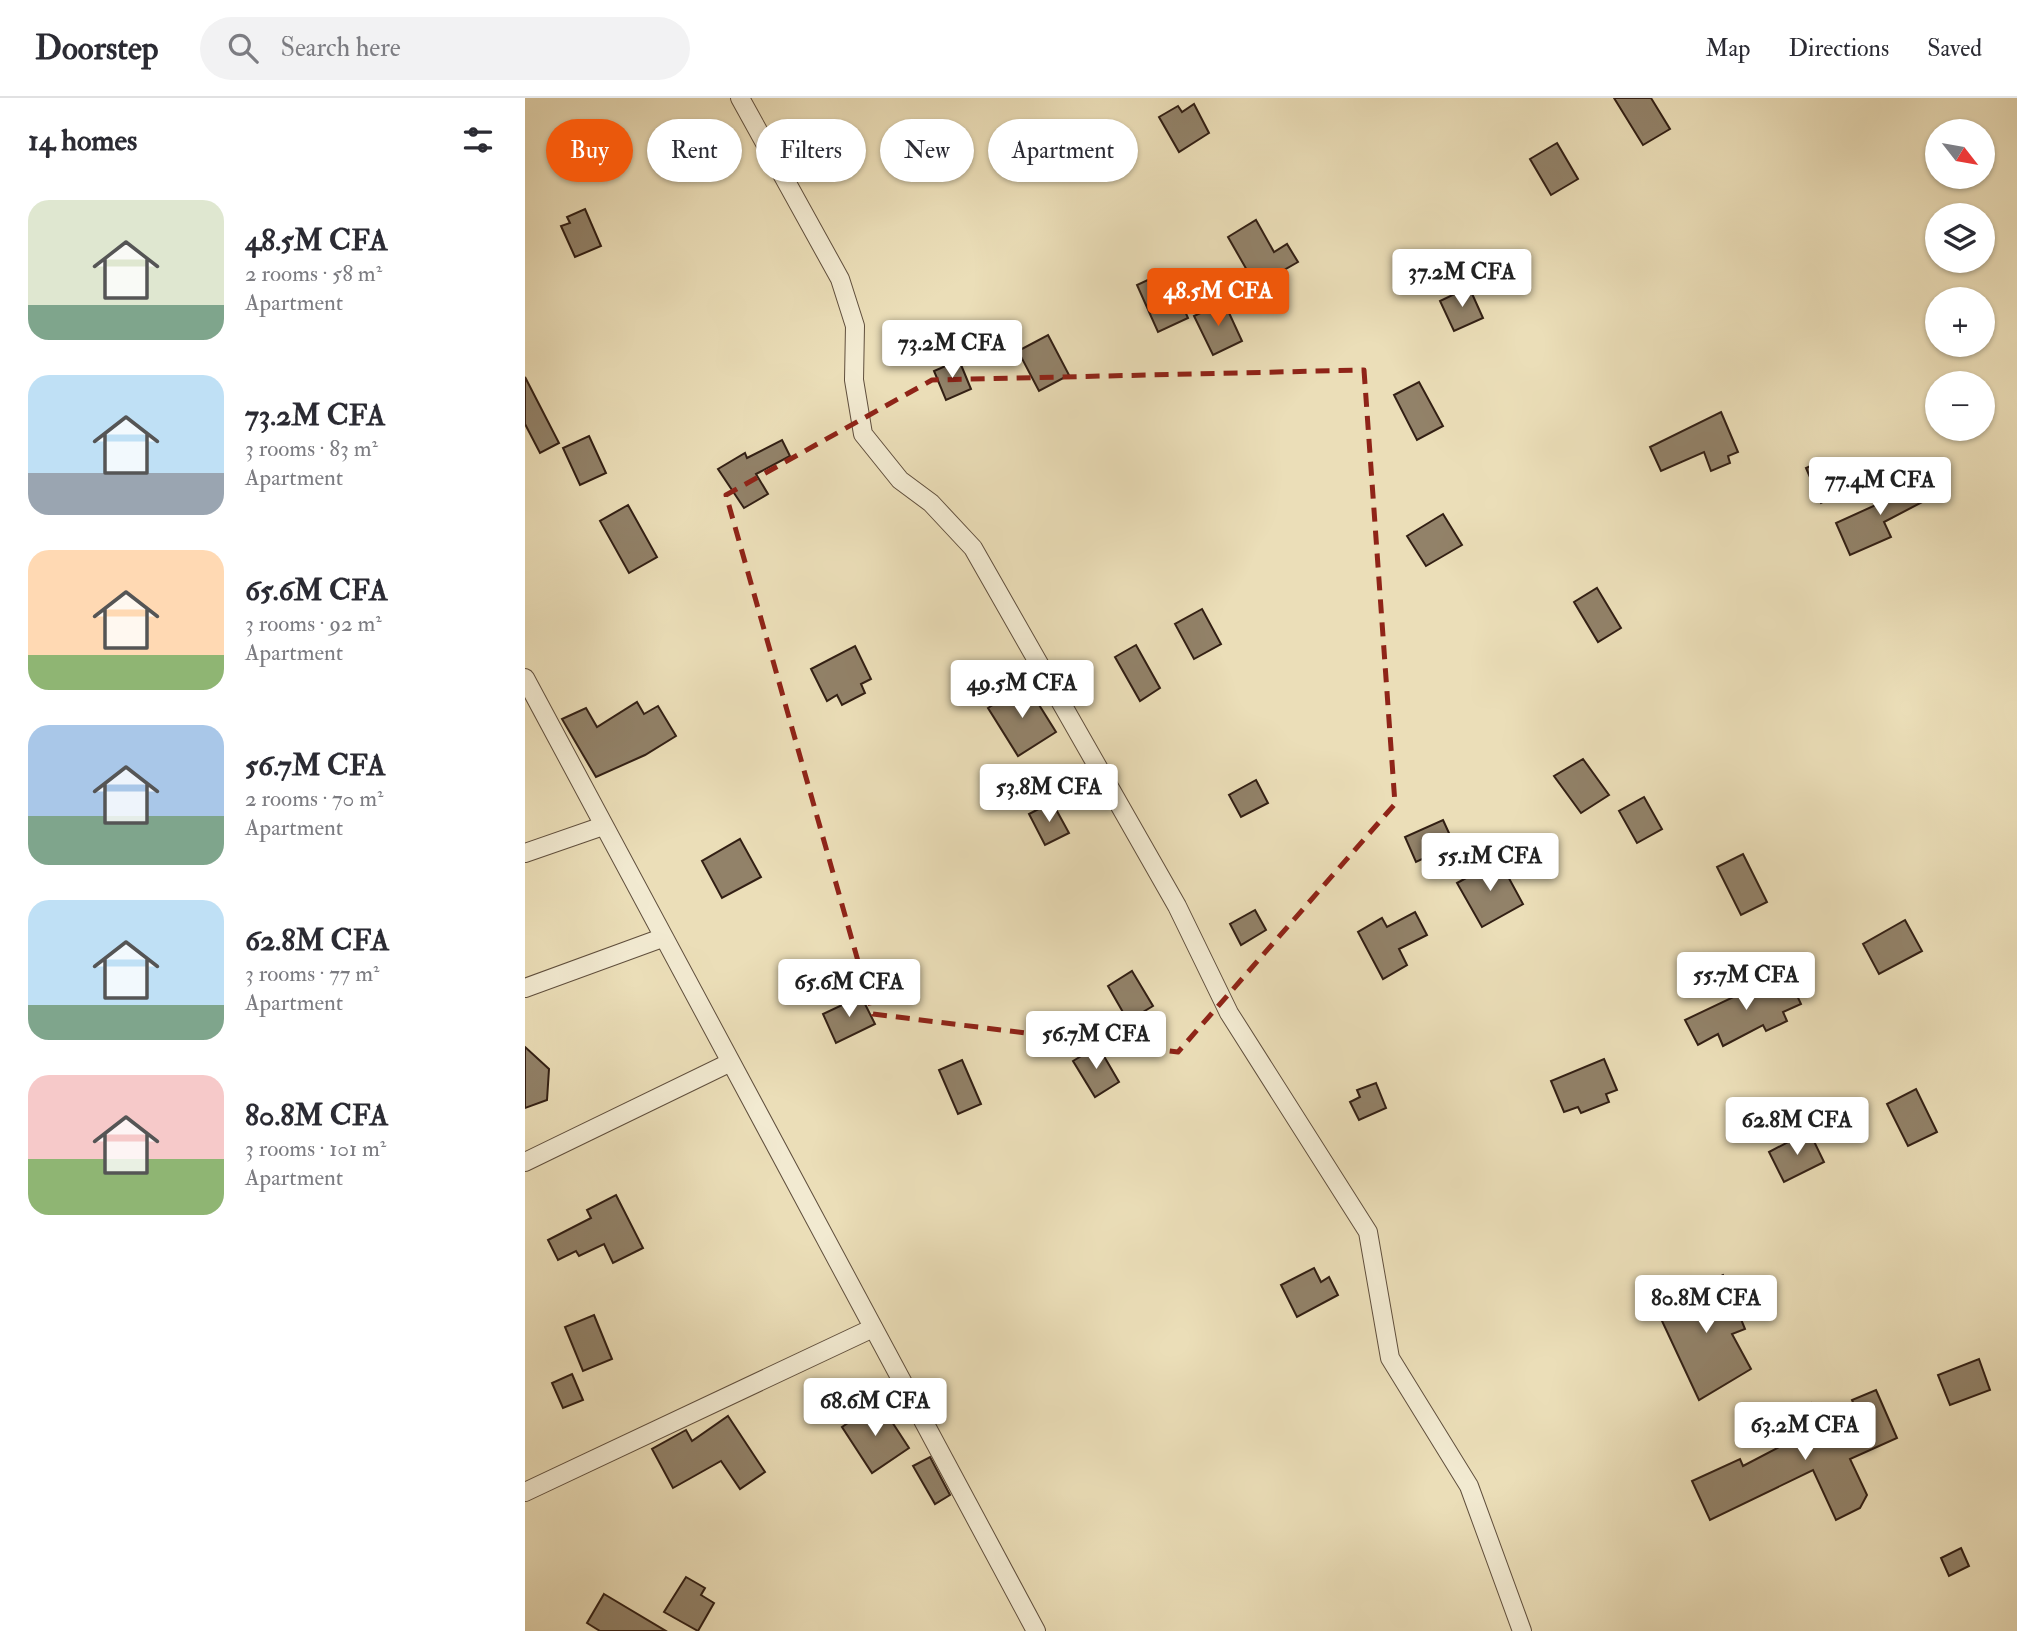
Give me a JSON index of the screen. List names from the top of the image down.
{
  "north": "bottom right",
  "page": {
    "header": "Doorstep",
    "search": "Search here",
    "nav": ["Map", "Directions", "Saved"],
    "heading": "14 homes",
    "map_buttons": ["+", "−"],
    "chip": [
      "Buy",
      "Rent",
      "Filters",
      "New",
      "Apartment"
    ],
    "list": [
      {
        "name": "48.5M CFA",
        "note": "2 rooms · 58 m² · Apartment"
      },
      {
        "name": "73.2M CFA",
        "note": "3 rooms · 83 m² · Apartment"
      },
      {
        "name": "65.6M CFA",
        "note": "3 rooms · 92 m² · Apartment"
      },
      {
        "name": "56.7M CFA",
        "note": "2 rooms · 70 m² · Apartment"
      },
      {
        "name": "62.8M CFA",
        "note": "3 rooms · 77 m² · Apartment"
      },
      {
        "name": "80.8M CFA",
        "note": "3 rooms · 101 m² · Apartment"
      }
    ],
    "price": [
      "37.2M CFA",
      "48.5M CFA",
      "73.2M CFA",
      "77.4M CFA",
      "49.5M CFA",
      "53.8M CFA",
      "55.1M CFA",
      "55.7M CFA",
      "65.6M CFA",
      "56.7M CFA",
      "62.8M CFA",
      "80.8M CFA",
      "68.6M CFA",
      "63.2M CFA"
    ]
  }
}
